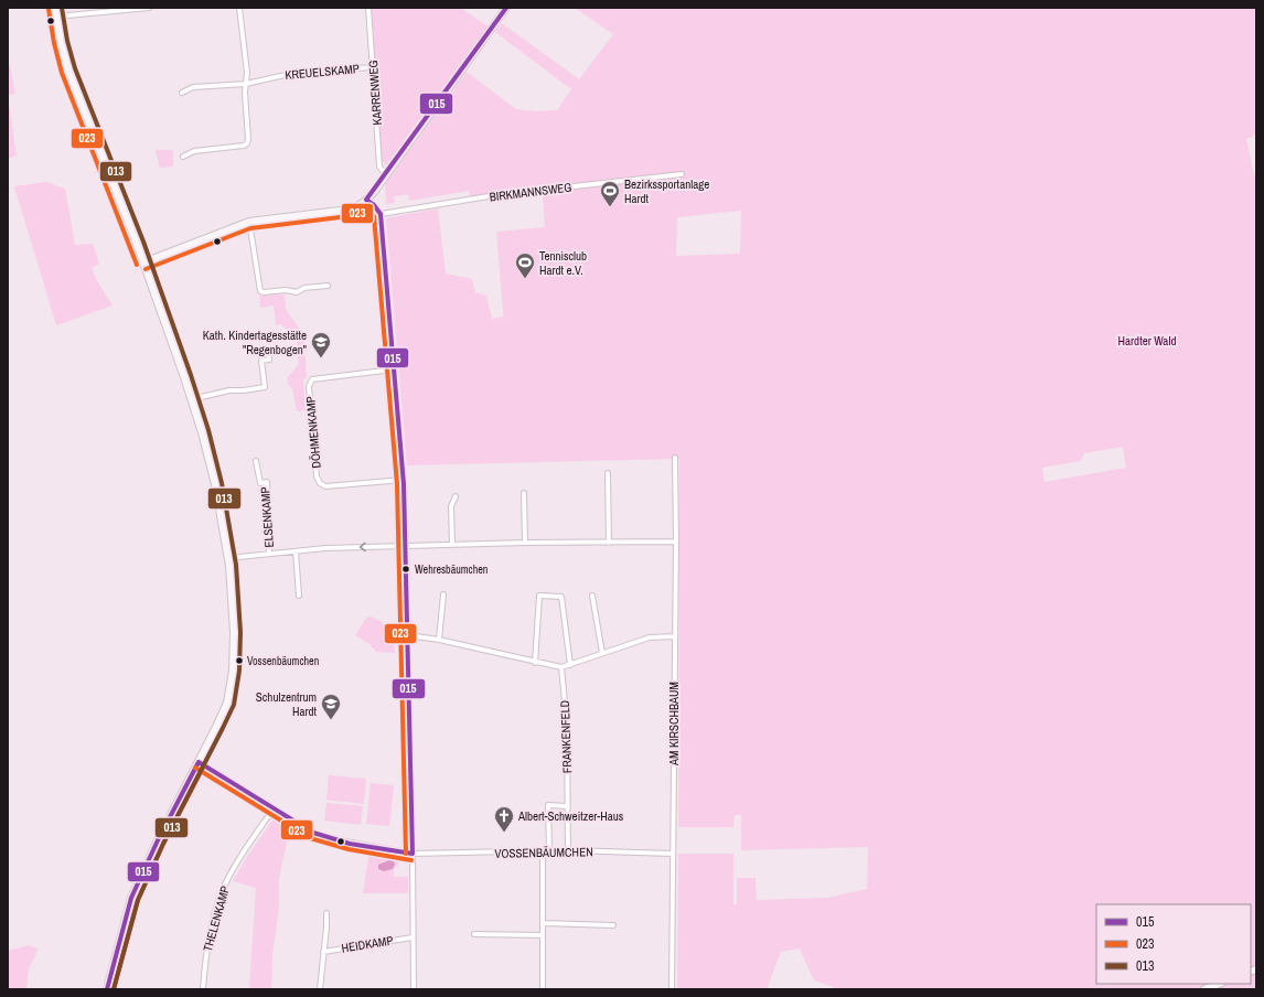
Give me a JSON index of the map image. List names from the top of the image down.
{
  "streets": {
    "street": [
      "KREUELSKAMP",
      "KARRENWEG",
      "BIRKMANNSWEG",
      "DÖHMENKAMP",
      "ELSENKAMP",
      "AM KIRSCHBAUM",
      "FRANKENFELD",
      "VOSSENBÄUMCHEN",
      "THELENKAMP",
      "HEIDKAMP"
    ]
  },
  "crossings": [
    ["KREUELSKAMP", "KARRENWEG"],
    ["AM KIRSCHBAUM", "VOSSENBÄUMCHEN"],
    ["FRANKENFELD", "VOSSENBÄUMCHEN"],
    ["VOSSENBÄUMCHEN", "THELENKAMP"]
  ],
  "parks": ["Hardter Wald"],
  "places": {
    "sports": ["Bezirkssportanlage Hardt", "Tennisclub Hardt e.V."],
    "school or university": ["Kath. Kindertagesstätte \"Regenbogen\"", "Schulzentrum Hardt"],
    "other": ["Wehresbäumchen", "Vossenbäumchen"],
    "church": ["Albert-Schweitzer-Haus"]
  },
  "lines": ["transit line 015", "transit line 013", "transit line 023"],
  "legend": ["015", "023", "013"]
}
